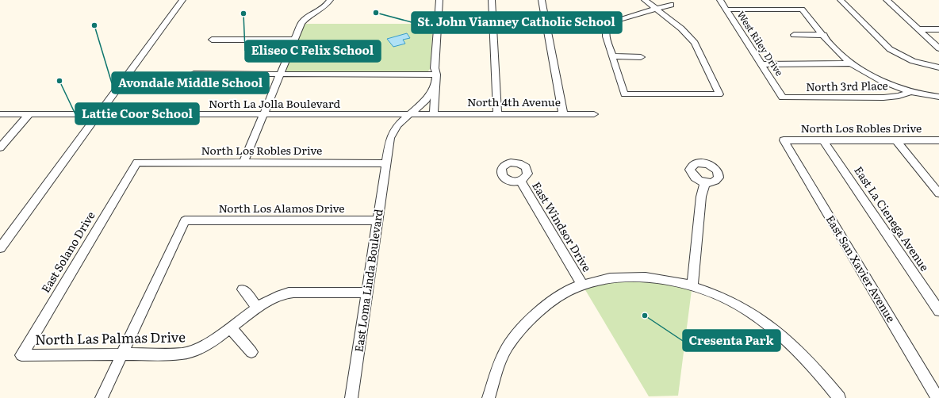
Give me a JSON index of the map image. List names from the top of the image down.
{
  "streets": {
    "street": [
      "West Riley Drive",
      "North 3rd Place",
      "North 4th Avenue",
      "North La Jolla Boulevard",
      "North Los Robles Drive",
      "North Los Alamos Drive",
      "East La Cienega Avenue",
      "East Windsor Drive",
      "East Solano Drive",
      "East San Xavier Avenue",
      "East Loma Linda Boulevard",
      "North Las Palmas Drive"
    ]
  },
  "crossings": [
    ["West Riley Drive", "North 3rd Place"],
    ["North 4th Avenue", "North La Jolla Boulevard"],
    ["North La Jolla Boulevard", "East Loma Linda Boulevard"],
    ["North Los Robles Drive", "East La Cienega Avenue"],
    ["North Los Robles Drive", "East Solano Drive"],
    ["North Los Robles Drive", "East San Xavier Avenue"],
    ["North Los Robles Drive", "East Loma Linda Boulevard"],
    ["North Los Alamos Drive", "East Loma Linda Boulevard"],
    ["North Los Alamos Drive", "North Las Palmas Drive"],
    ["East Solano Drive", "North Las Palmas Drive"],
    ["East Loma Linda Boulevard", "North Las Palmas Drive"]
  ],
  "places": [
    "St. John Vianney Catholic School",
    "Eliseo C Felix School",
    "Avondale Middle School",
    "Lattie Coor School",
    "Cresenta Park"
  ]
}
